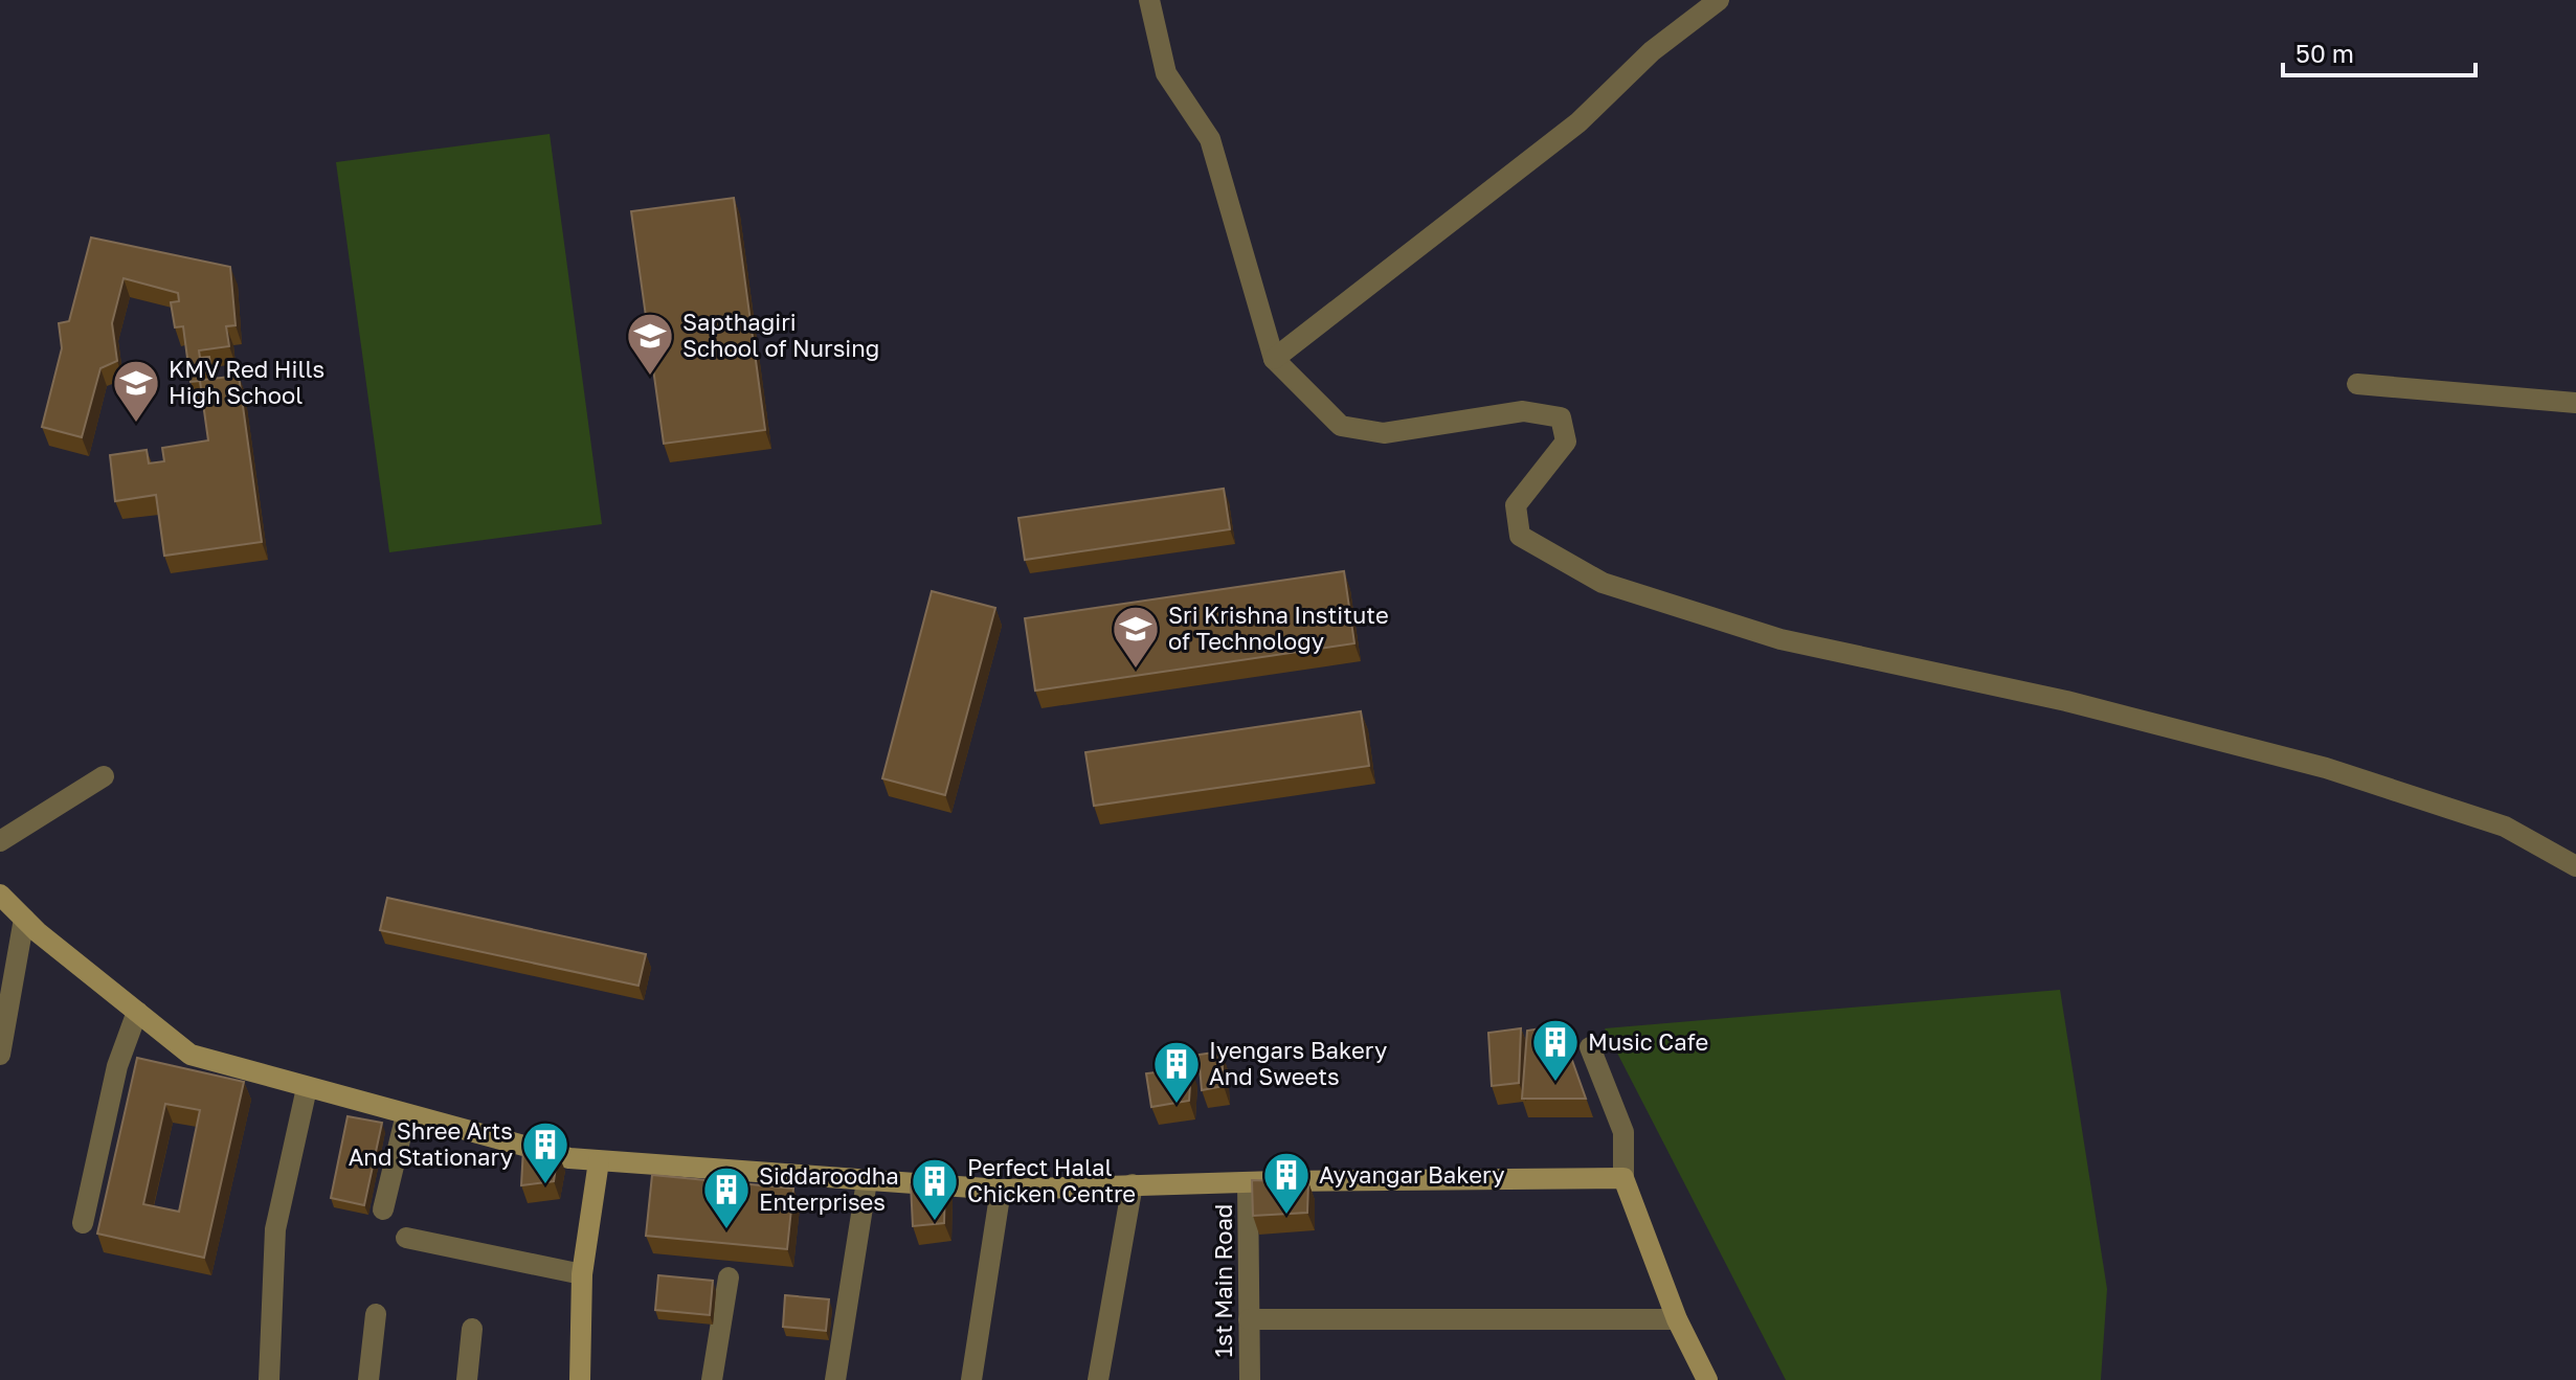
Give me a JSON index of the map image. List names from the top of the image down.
{
  "streets": {
    "street": ["1st Main Road"]
  },
  "places": {
    "school or university": ["Sapthagiri School of Nursing", "KMV Red Hills High School", "Sri Krishna Institute of Technology"],
    "building": [
      "Music Cafe",
      "Iyengars Bakery And Sweets",
      "Shree Arts And Stationary",
      "Ayyangar Bakery",
      "Perfect Halal Chicken Centre",
      "Siddaroodha Enterprises"
    ]
  },
  "scale_bar": "50 m"
}
